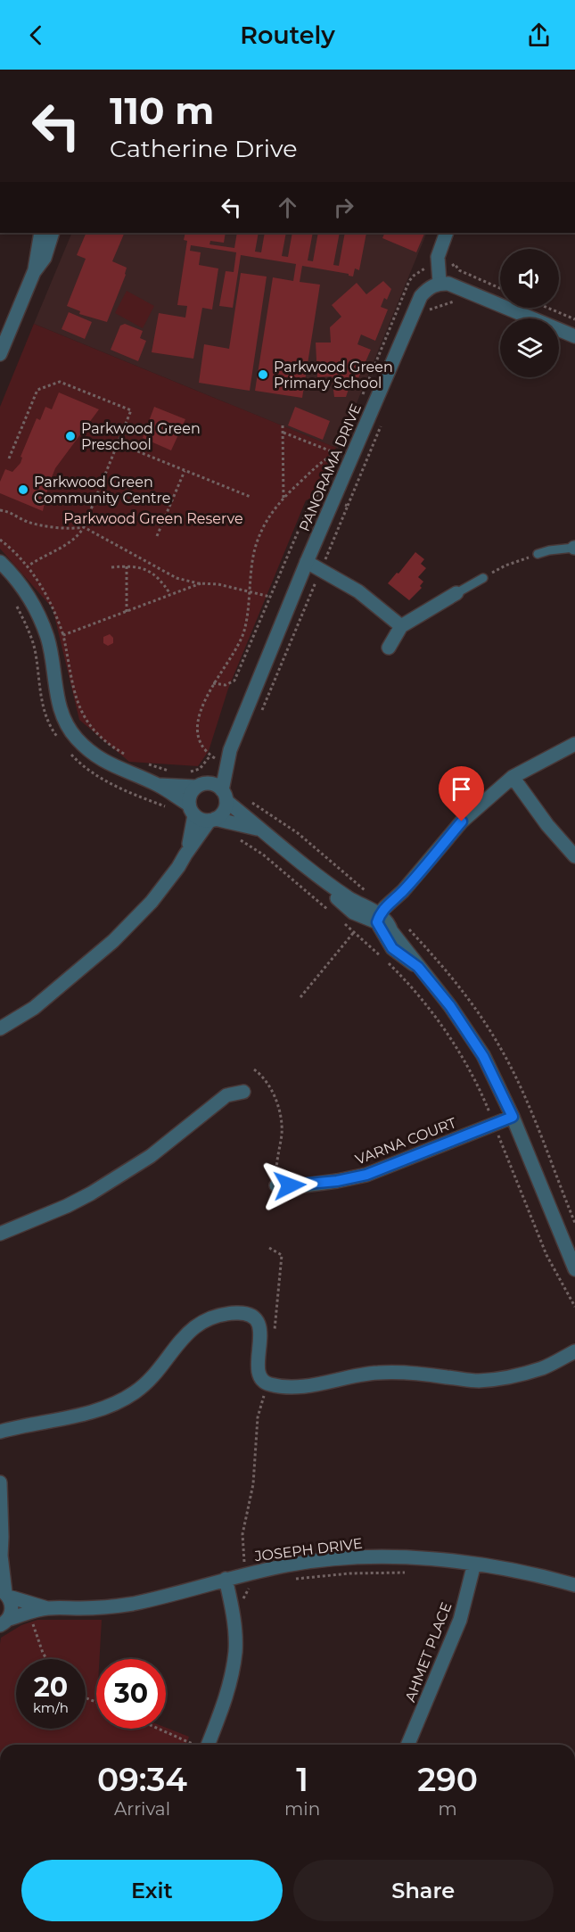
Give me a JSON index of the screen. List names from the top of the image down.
{
  "streets": {
    "street": [
      "PANORAMA DRIVE",
      "VARNA COURT",
      "JOSEPH DRIVE",
      "AHMET PLACE"
    ]
  },
  "crossings": [
    ["JOSEPH DRIVE", "AHMET PLACE"]
  ],
  "parks": ["Parkwood Green Reserve"],
  "places": ["Parkwood Green Primary School", "Parkwood Green Preschool", "Parkwood Green Community Centre"],
  "page": {
    "header": "Routely",
    "turn": ["110 m", "Catherine Drive"],
    "speed": "20 km/h",
    "limit": "30",
    "eta": [
      "09:34",
      "Arrival",
      "1",
      "min",
      "290",
      "m"
    ],
    "buttons": ["Exit", "Share"]
  }
}
